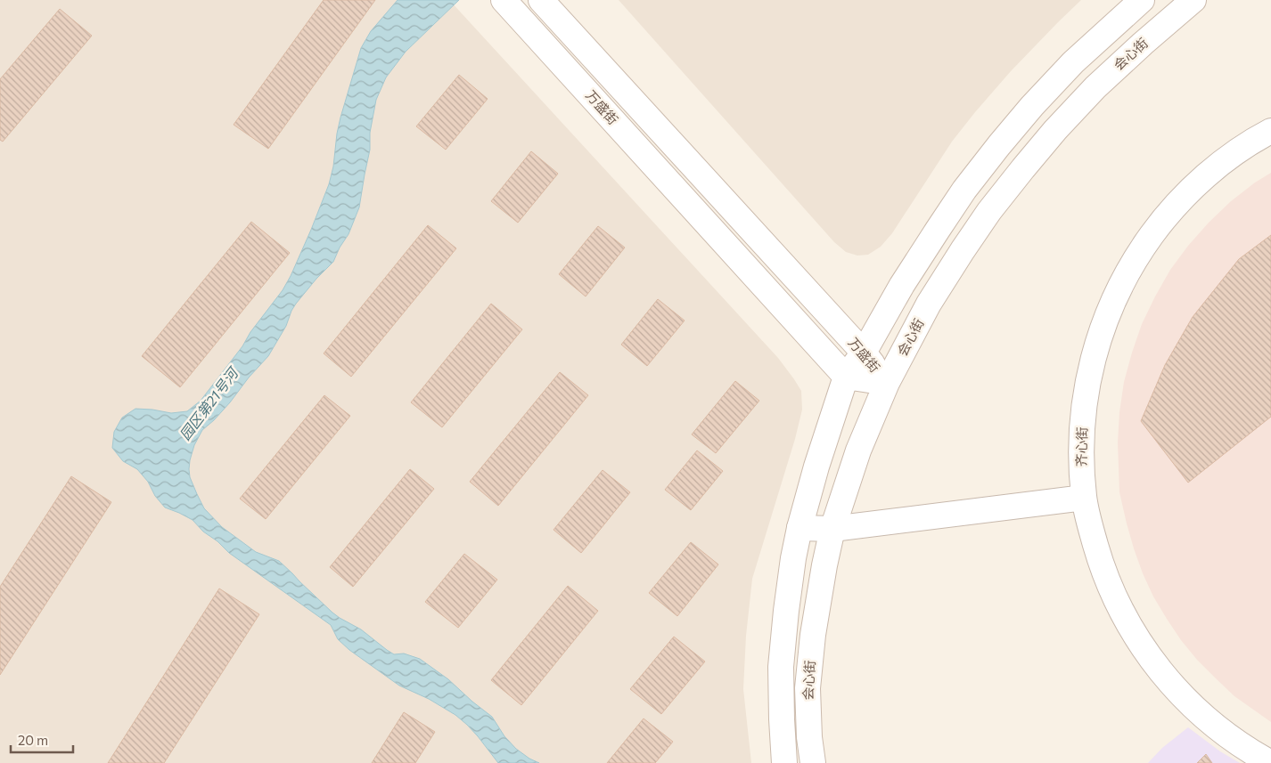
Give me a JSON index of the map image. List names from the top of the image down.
{
  "streets": {
    "main road": ["会心街", "万盛街", "齐心街"]
  },
  "crossings": [
    ["会心街", "万盛街"]
  ],
  "water": ["园区第21号河"],
  "scale_bar": "20 m"
}
